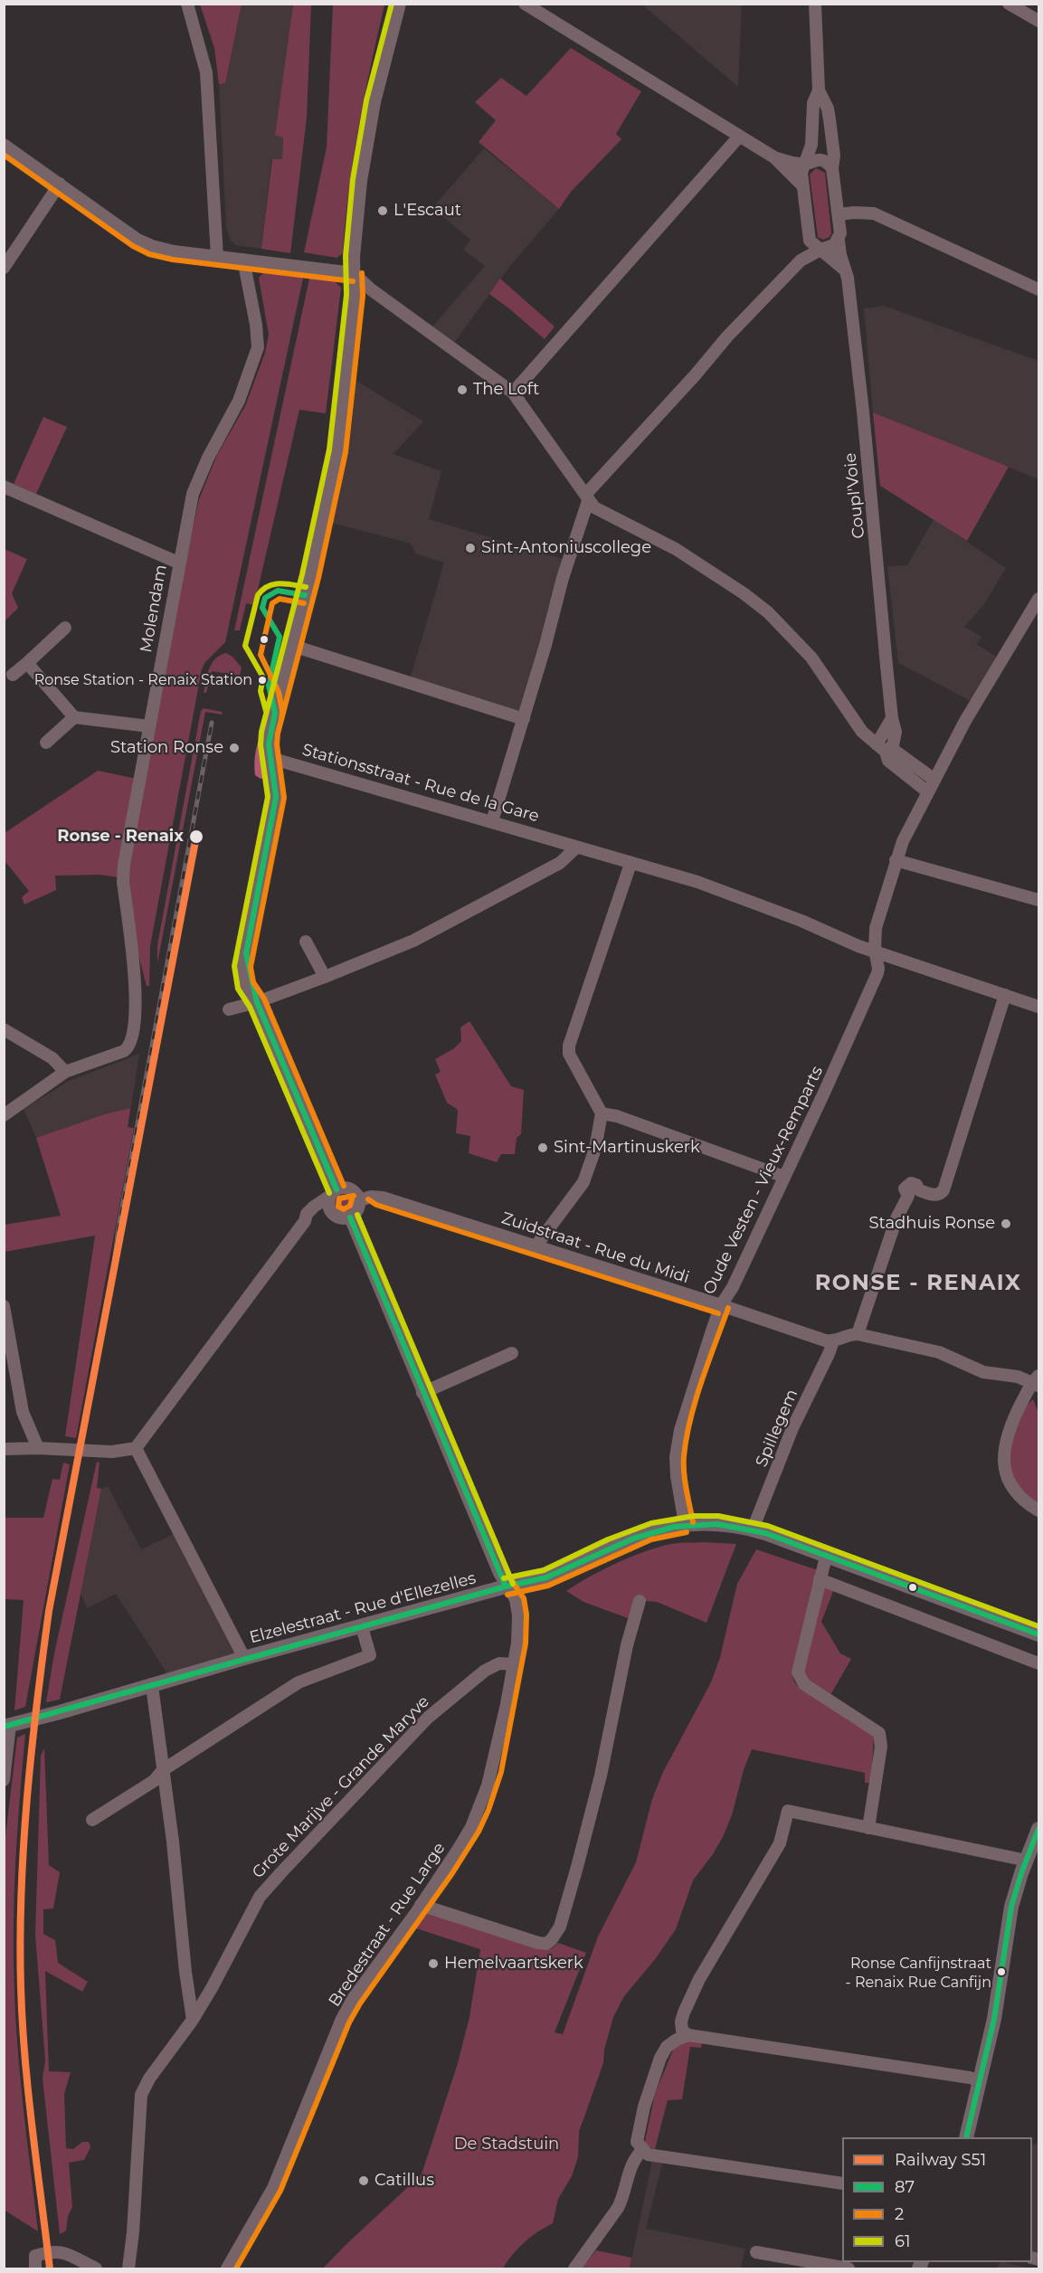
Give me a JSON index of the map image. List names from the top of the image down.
{
  "streets": {
    "main road": ["Elzelestraat - Rue d'Ellezelles"],
    "street": [
      "Coupl'Voie",
      "Molendam",
      "Stationsstraat - Rue de la Gare",
      "Oude Vesten - Vieux-Remparts",
      "Zuidstraat - Rue du Midi",
      "Spillegem",
      "Grote Marijve - Grande Maryve",
      "Bredestraat - Rue Large"
    ]
  },
  "crossings": [
    ["Stationsstraat - Rue de la Gare", "Oude Vesten - Vieux-Remparts"],
    ["Oude Vesten - Vieux-Remparts", "Zuidstraat - Rue du Midi"],
    ["Oude Vesten - Vieux-Remparts", "Elzelestraat - Rue d'Ellezelles"],
    ["Zuidstraat - Rue du Midi", "Spillegem"],
    ["Zuidstraat - Rue du Midi", "Bredestraat - Rue Large"],
    ["Spillegem", "Elzelestraat - Rue d'Ellezelles"],
    ["Elzelestraat - Rue d'Ellezelles", "Bredestraat - Rue Large"],
    ["Grote Marijve - Grande Maryve", "Bredestraat - Rue Large"]
  ],
  "districts": ["RONSE - RENAIX"],
  "parks": ["De Stadstuin"],
  "places": [
    "L'Escaut",
    "The Loft",
    "Sint-Antoniuscollege",
    "Ronse Station - Renaix Station",
    "Station Ronse",
    "Ronse - Renaix",
    "Sint-Martinuskerk",
    "Stadhuis Ronse",
    "Hemelvaartskerk",
    "Ronse Canfijnstraat - Renaix Rue Canfijn",
    "Catillus"
  ],
  "lines": [
    "transit line 61",
    "transit line 2",
    "transit line 87",
    "rail line S51"
  ],
  "legend": [
    "Railway S51",
    "87",
    "2",
    "61"
  ]
}
